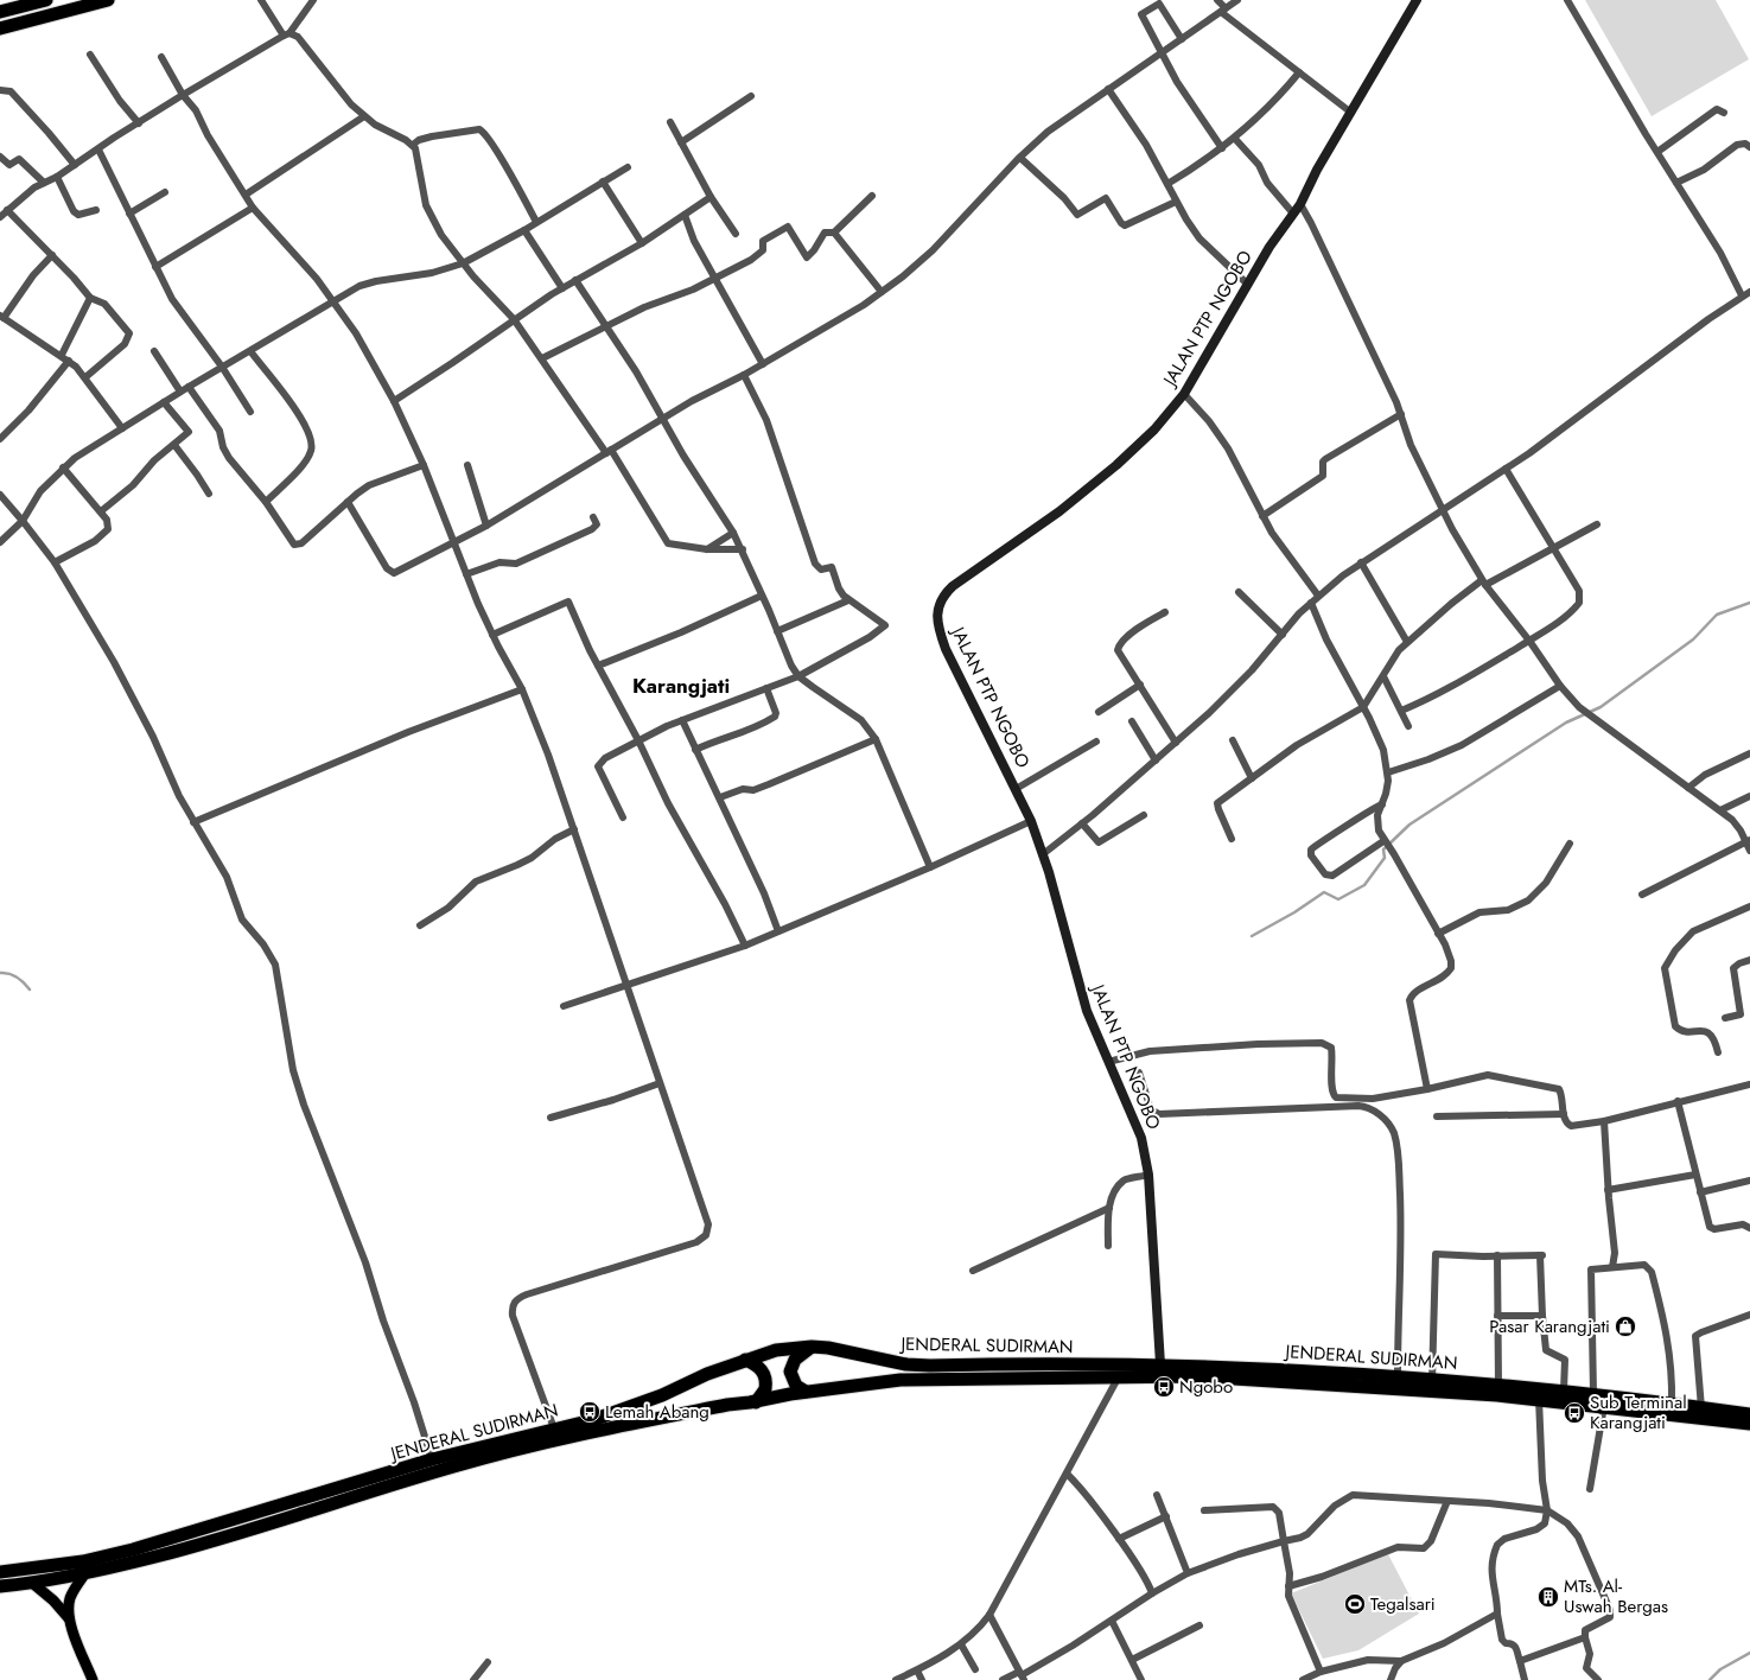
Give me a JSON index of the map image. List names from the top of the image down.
{
  "streets": {
    "highway": ["JENDERAL SUDIRMAN"],
    "main road": ["JALAN PTP NGOBO"]
  },
  "crossings": [
    ["JALAN PTP NGOBO", "JENDERAL SUDIRMAN"]
  ],
  "districts": ["Karangjati"],
  "places": {
    "shop": ["Pasar Karangjati"],
    "bus stop": ["Ngobo", "Lemah Abang", "Sub Terminal Karangjati"],
    "building": ["MTs. Al- Uswah Bergas"],
    "sports": ["Tegalsari"]
  }
}
